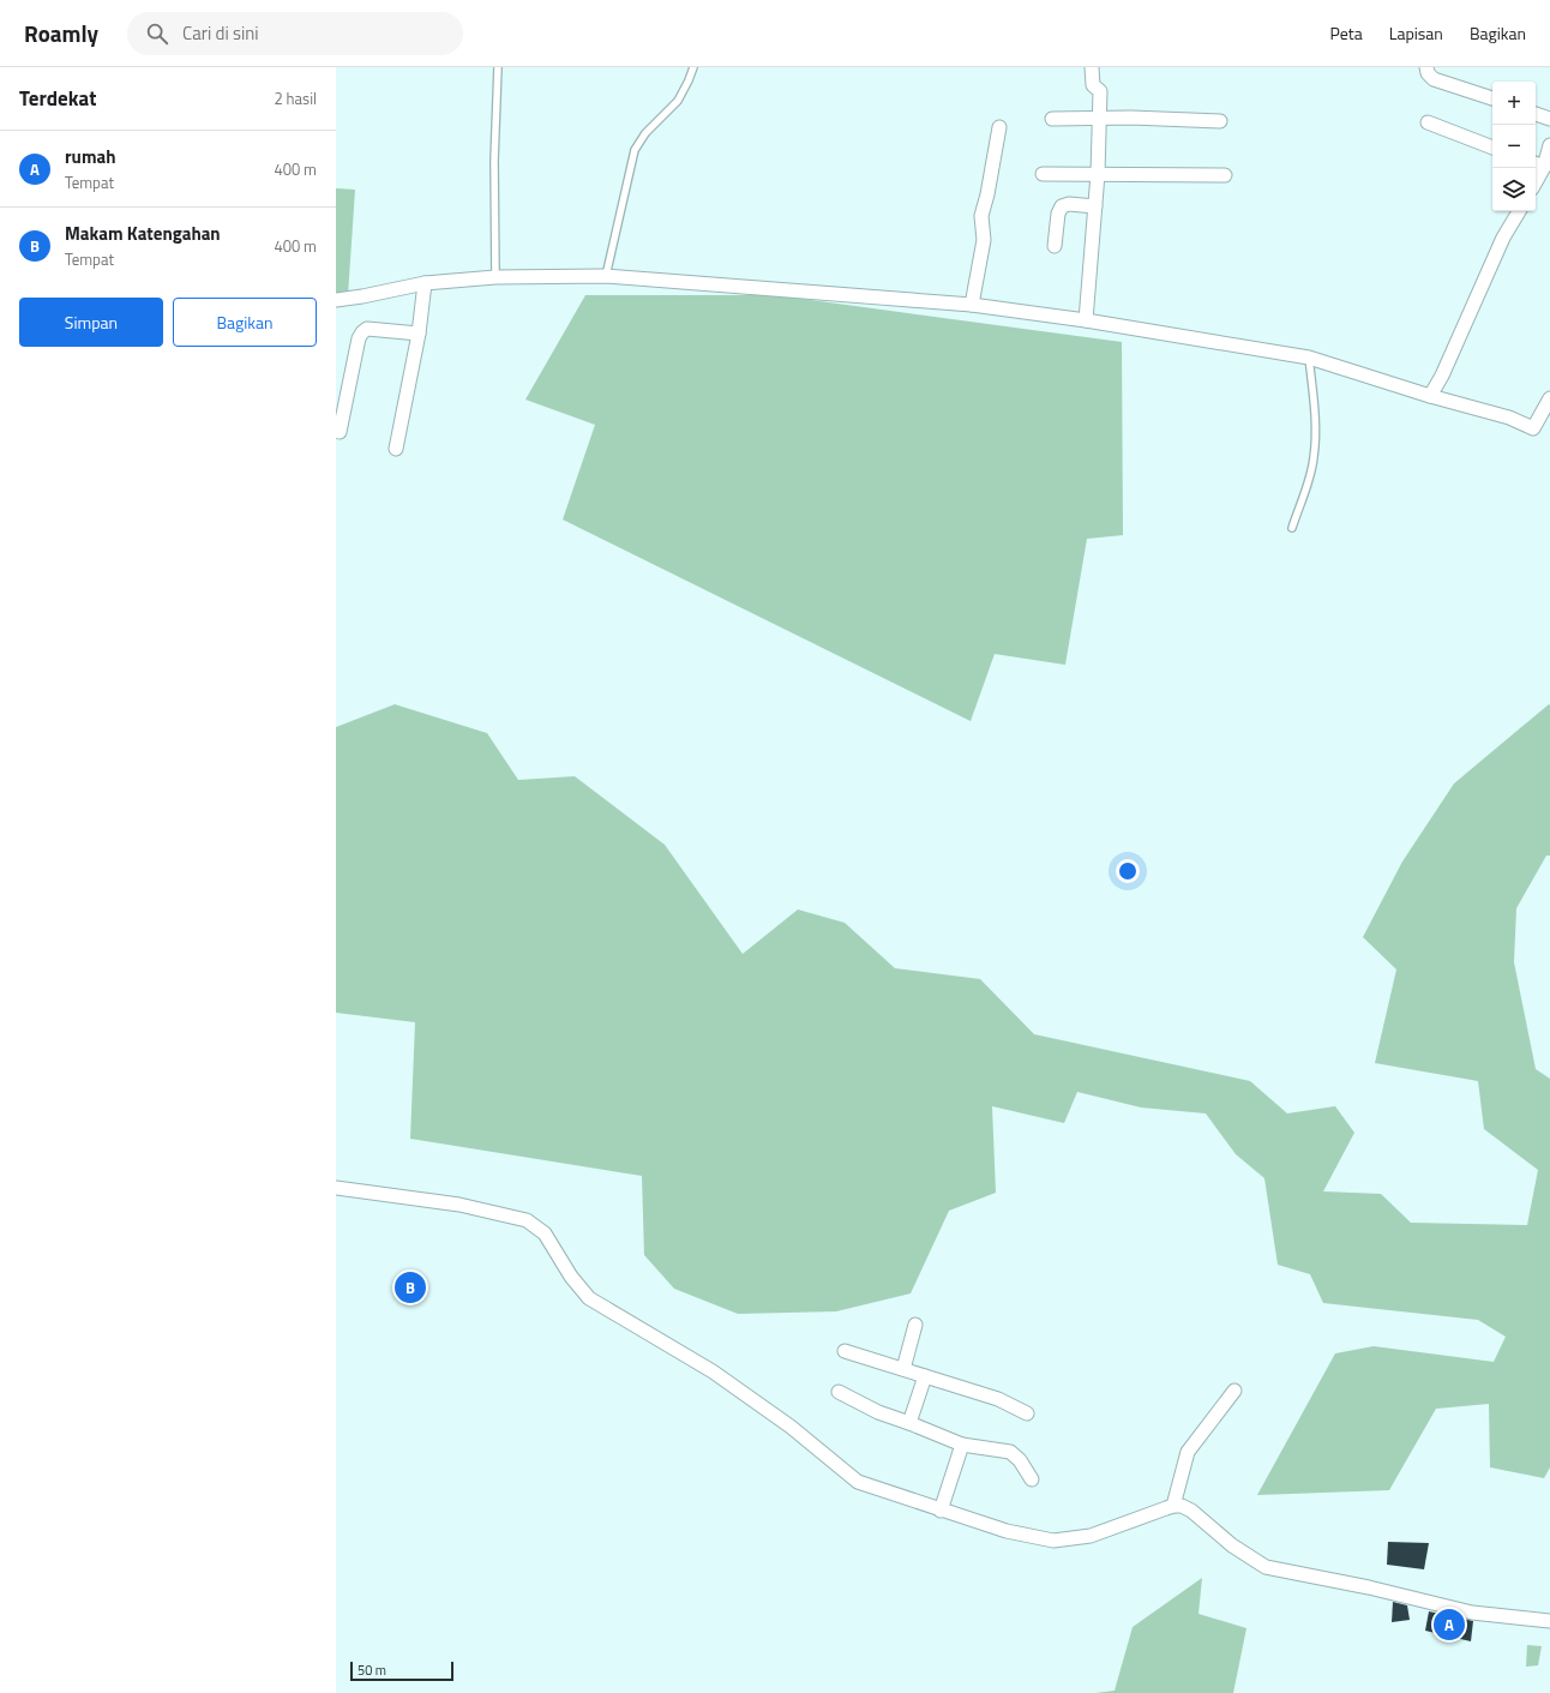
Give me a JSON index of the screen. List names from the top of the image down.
{
  "scale_bar": "50 m",
  "page": {
    "header": "Roamly",
    "search": "Cari di sini",
    "nav": ["Peta", "Lapisan", "Bagikan"],
    "heading": ["Terdekat", "2 hasil"],
    "map_buttons": ["+", "−"],
    "list": [
      {
        "mark": "A",
        "name": "rumah",
        "note": "Tempat",
        "value": "400 m"
      },
      {
        "mark": "B",
        "name": "Makam Katengahan",
        "note": "Tempat",
        "value": "400 m"
      }
    ],
    "buttons": ["Simpan", "Bagikan"],
    "pins": ["B", "A"],
    "scale": "50 m"
  }
}
